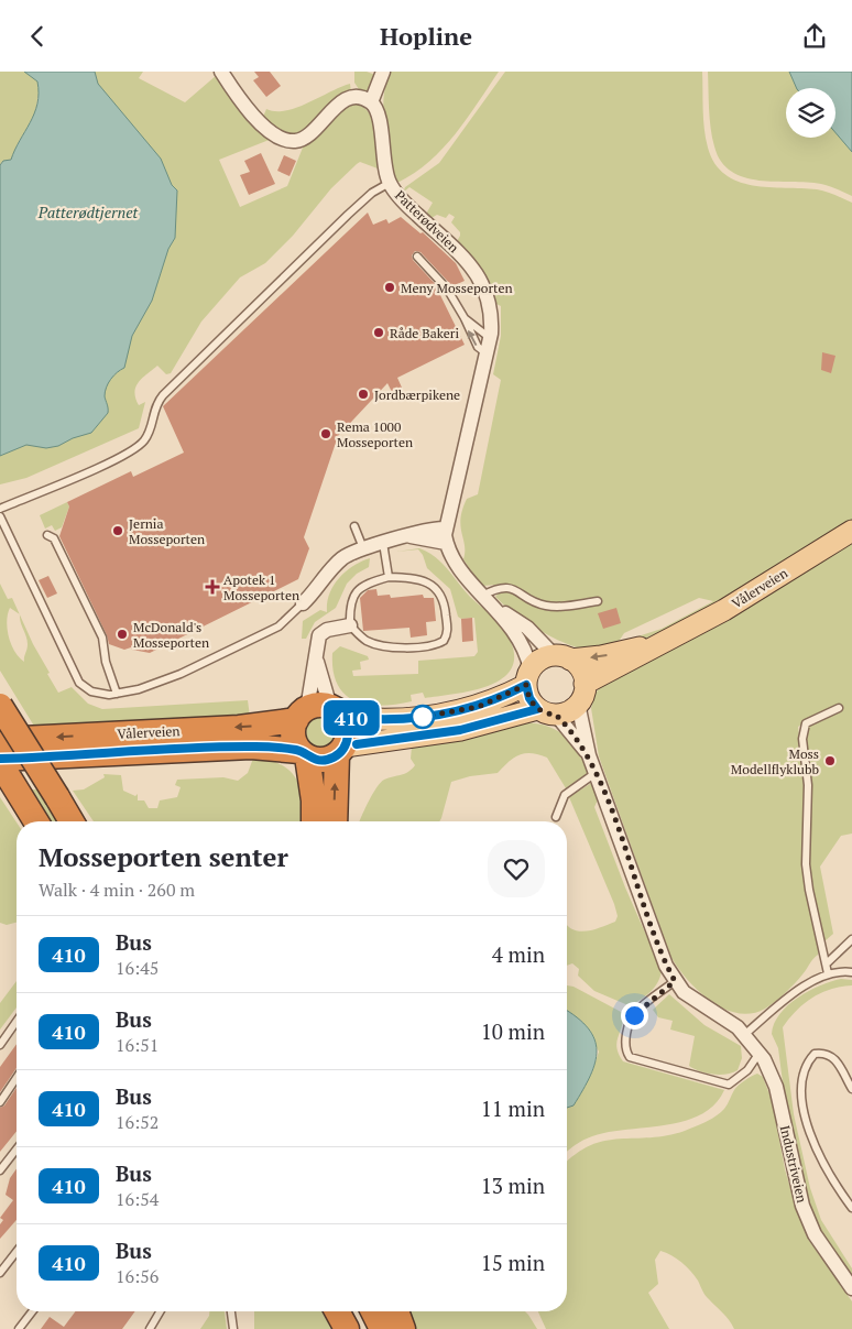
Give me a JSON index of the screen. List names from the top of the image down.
{
  "streets": {
    "highway": ["Vålerveien"],
    "street": ["Patterødveien", "Industriveien"]
  },
  "crossings": [
    ["Patterødveien", "Vålerveien"],
    ["Patterødveien", "Industriveien"],
    ["Vålerveien", "Industriveien"]
  ],
  "water": ["Patterødtjernet"],
  "places": {
    "other": [
      "Meny Mosseporten",
      "Råde Bakeri",
      "Jordbærpikene",
      "Rema 1000 Mosseporten",
      "Jernia Mosseporten",
      "McDonald's Mosseporten",
      "Moss Modellflyklubb"
    ],
    "health": ["Apotek 1 Mosseporten"]
  },
  "lines": ["bus line 410"],
  "page": {
    "header": "Hopline",
    "on_map": "410",
    "heading": ["Mosseporten senter", "Walk · 4 min · 260 m"],
    "list": [
      {
        "mark": "410",
        "name": "Bus",
        "note": "16:45",
        "value": "4 min"
      },
      {
        "mark": "410",
        "name": "Bus",
        "note": "16:51",
        "value": "10 min"
      },
      {
        "mark": "410",
        "name": "Bus",
        "note": "16:52",
        "value": "11 min"
      },
      {
        "mark": "410",
        "name": "Bus",
        "note": "16:54",
        "value": "13 min"
      },
      {
        "mark": "410",
        "name": "Bus",
        "note": "16:56",
        "value": "15 min"
      }
    ]
  }
}
